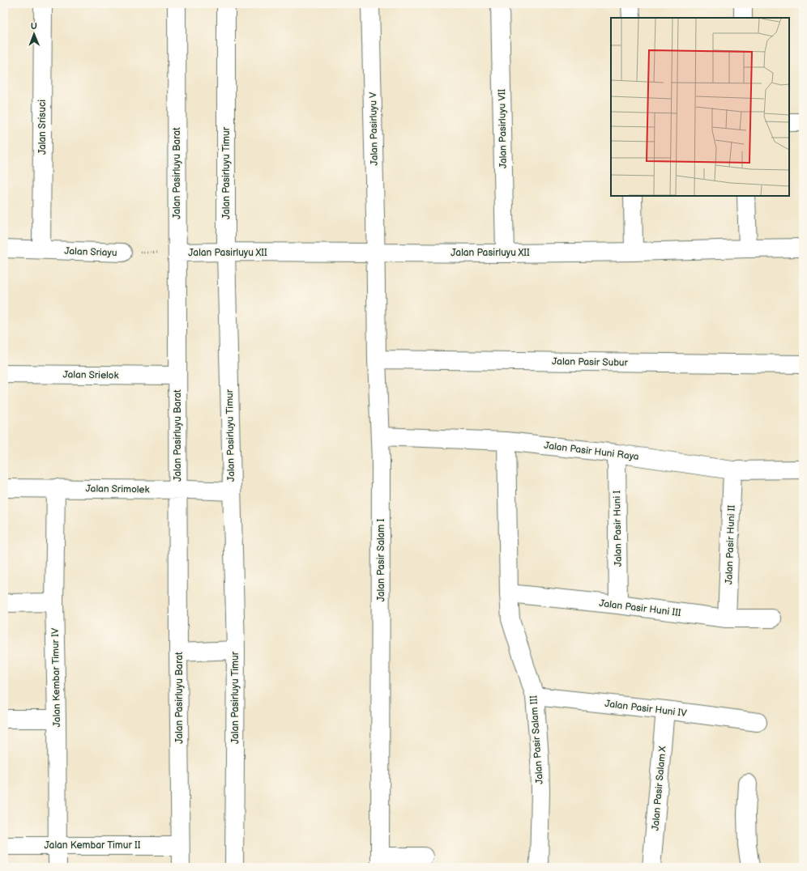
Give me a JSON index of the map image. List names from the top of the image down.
{
  "streets": {
    "street": [
      "Jalan Srisuci",
      "Jalan Pasirluyu V",
      "Jalan Pasirluyu VII",
      "Jalan Pasirluyu Barat",
      "Jalan Pasirluyu Timur",
      "Jalan Sriayu",
      "Jalan Pasirluyu XII",
      "Jalan Pasir Subur",
      "Jalan Srielok",
      "Jalan Pasir Huni Raya",
      "Jalan Srimolek",
      "Jalan Pasir Huni I",
      "Jalan Pasir Huni II",
      "Jalan Pasir Salam I",
      "Jalan Pasir Huni III",
      "Jalan Kembar Timur IV",
      "Jalan Pasir Huni IV",
      "Jalan Pasir Salam III",
      "Jalan Pasir Salam X",
      "Jalan Kembar Timur II"
    ]
  },
  "crossings": [
    ["Jalan Srisuci", "Jalan Sriayu"],
    ["Jalan Pasirluyu V", "Jalan Pasirluyu XII"],
    ["Jalan Pasirluyu V", "Jalan Pasir Salam I"],
    ["Jalan Pasirluyu VII", "Jalan Pasirluyu XII"],
    ["Jalan Pasirluyu Barat", "Jalan Sriayu"],
    ["Jalan Pasirluyu Barat", "Jalan Pasirluyu XII"],
    ["Jalan Pasirluyu Barat", "Jalan Srielok"],
    ["Jalan Pasirluyu Barat", "Jalan Srimolek"],
    ["Jalan Pasirluyu Barat", "Jalan Kembar Timur II"],
    ["Jalan Pasirluyu Timur", "Jalan Pasirluyu XII"],
    ["Jalan Pasirluyu Timur", "Jalan Srimolek"],
    ["Jalan Sriayu", "Jalan Pasirluyu XII"],
    ["Jalan Pasirluyu XII", "Jalan Pasir Salam I"],
    ["Jalan Pasir Subur", "Jalan Pasir Salam I"],
    ["Jalan Pasir Huni Raya", "Jalan Pasir Huni I"],
    ["Jalan Pasir Huni Raya", "Jalan Pasir Huni II"],
    ["Jalan Pasir Huni Raya", "Jalan Pasir Salam I"],
    ["Jalan Pasir Huni Raya", "Jalan Pasir Salam III"],
    ["Jalan Srimolek", "Jalan Kembar Timur IV"],
    ["Jalan Pasir Huni I", "Jalan Pasir Huni III"],
    ["Jalan Pasir Huni II", "Jalan Pasir Huni III"],
    ["Jalan Pasir Huni III", "Jalan Pasir Salam III"],
    ["Jalan Kembar Timur IV", "Jalan Kembar Timur II"],
    ["Jalan Pasir Huni IV", "Jalan Pasir Salam III"],
    ["Jalan Pasir Huni IV", "Jalan Pasir Salam X"]
  ],
  "north": "top"
}
